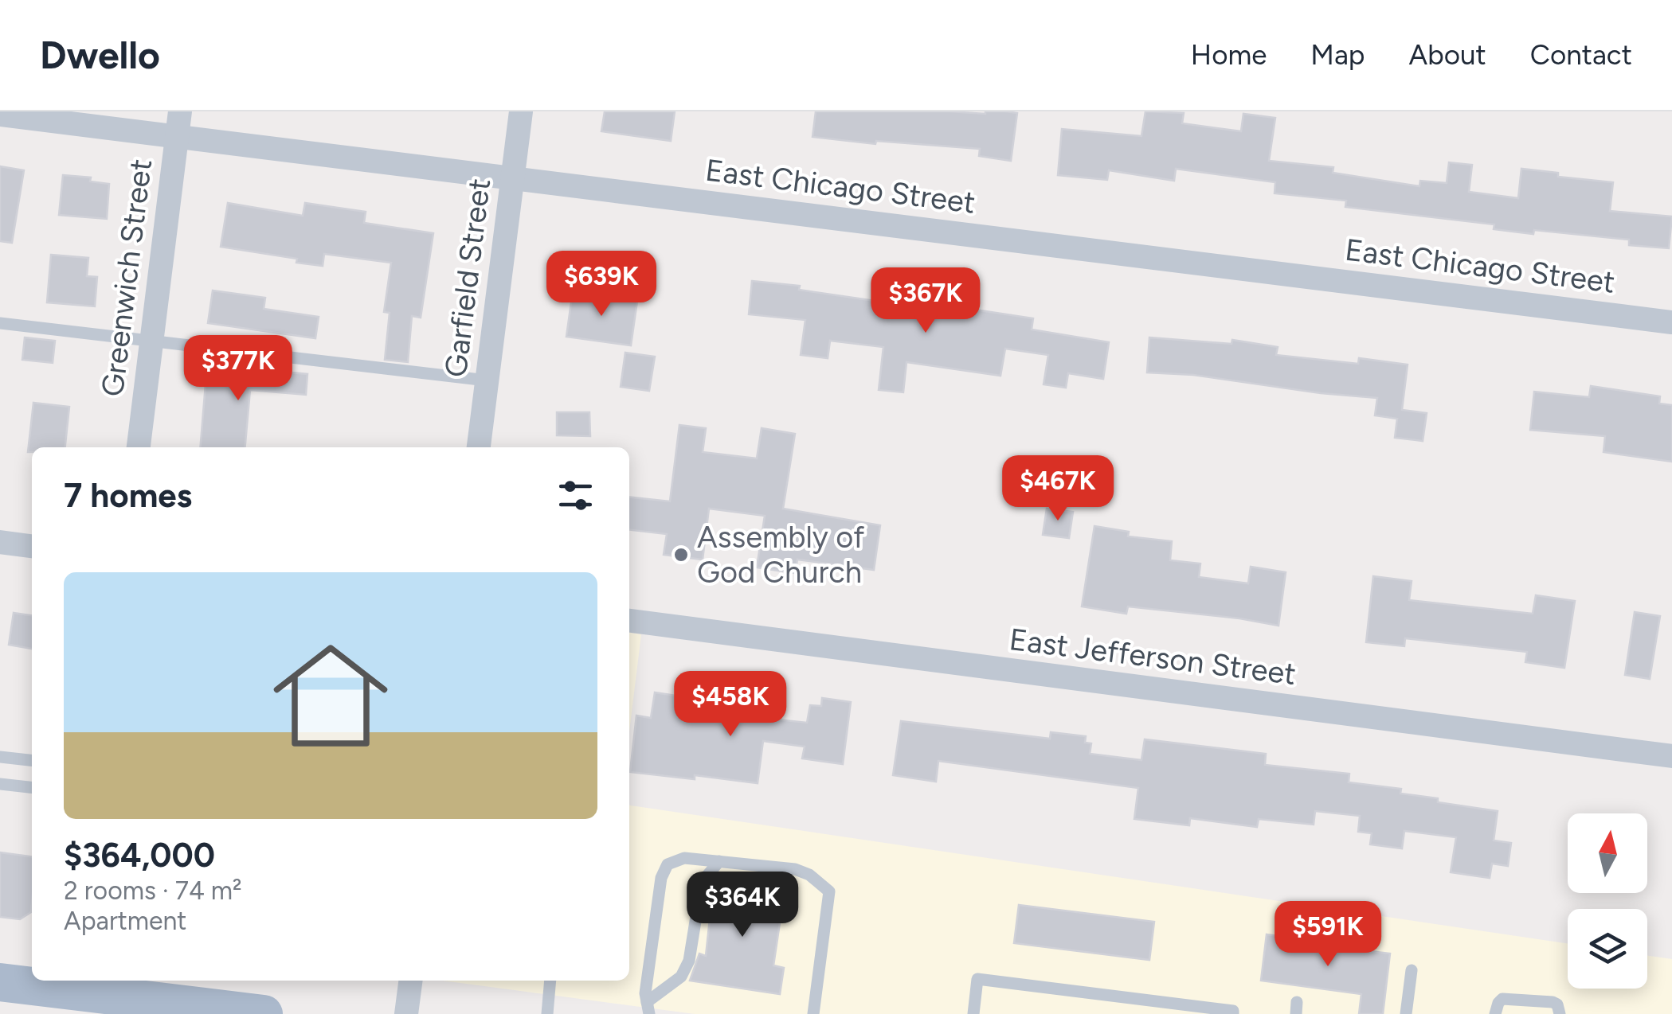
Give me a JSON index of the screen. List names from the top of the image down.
{
  "streets": {
    "street": [
      "East Chicago Street",
      "Greenwich Street",
      "Garfield Street",
      "East Jefferson Street"
    ]
  },
  "crossings": [
    ["East Chicago Street", "Greenwich Street"],
    ["East Chicago Street", "Garfield Street"]
  ],
  "places": ["Assembly of God Church"],
  "north": "top",
  "page": {
    "header": "Dwello",
    "nav": [
      "Home",
      "Map",
      "About",
      "Contact"
    ],
    "price": [
      "$639K",
      "$367K",
      "$377K",
      "$467K",
      "$458K",
      "$364K",
      "$591K"
    ],
    "heading": "7 homes",
    "list": [
      {
        "name": "$364,000",
        "note": "2 rooms · 74 m² · Apartment"
      }
    ]
  }
}
